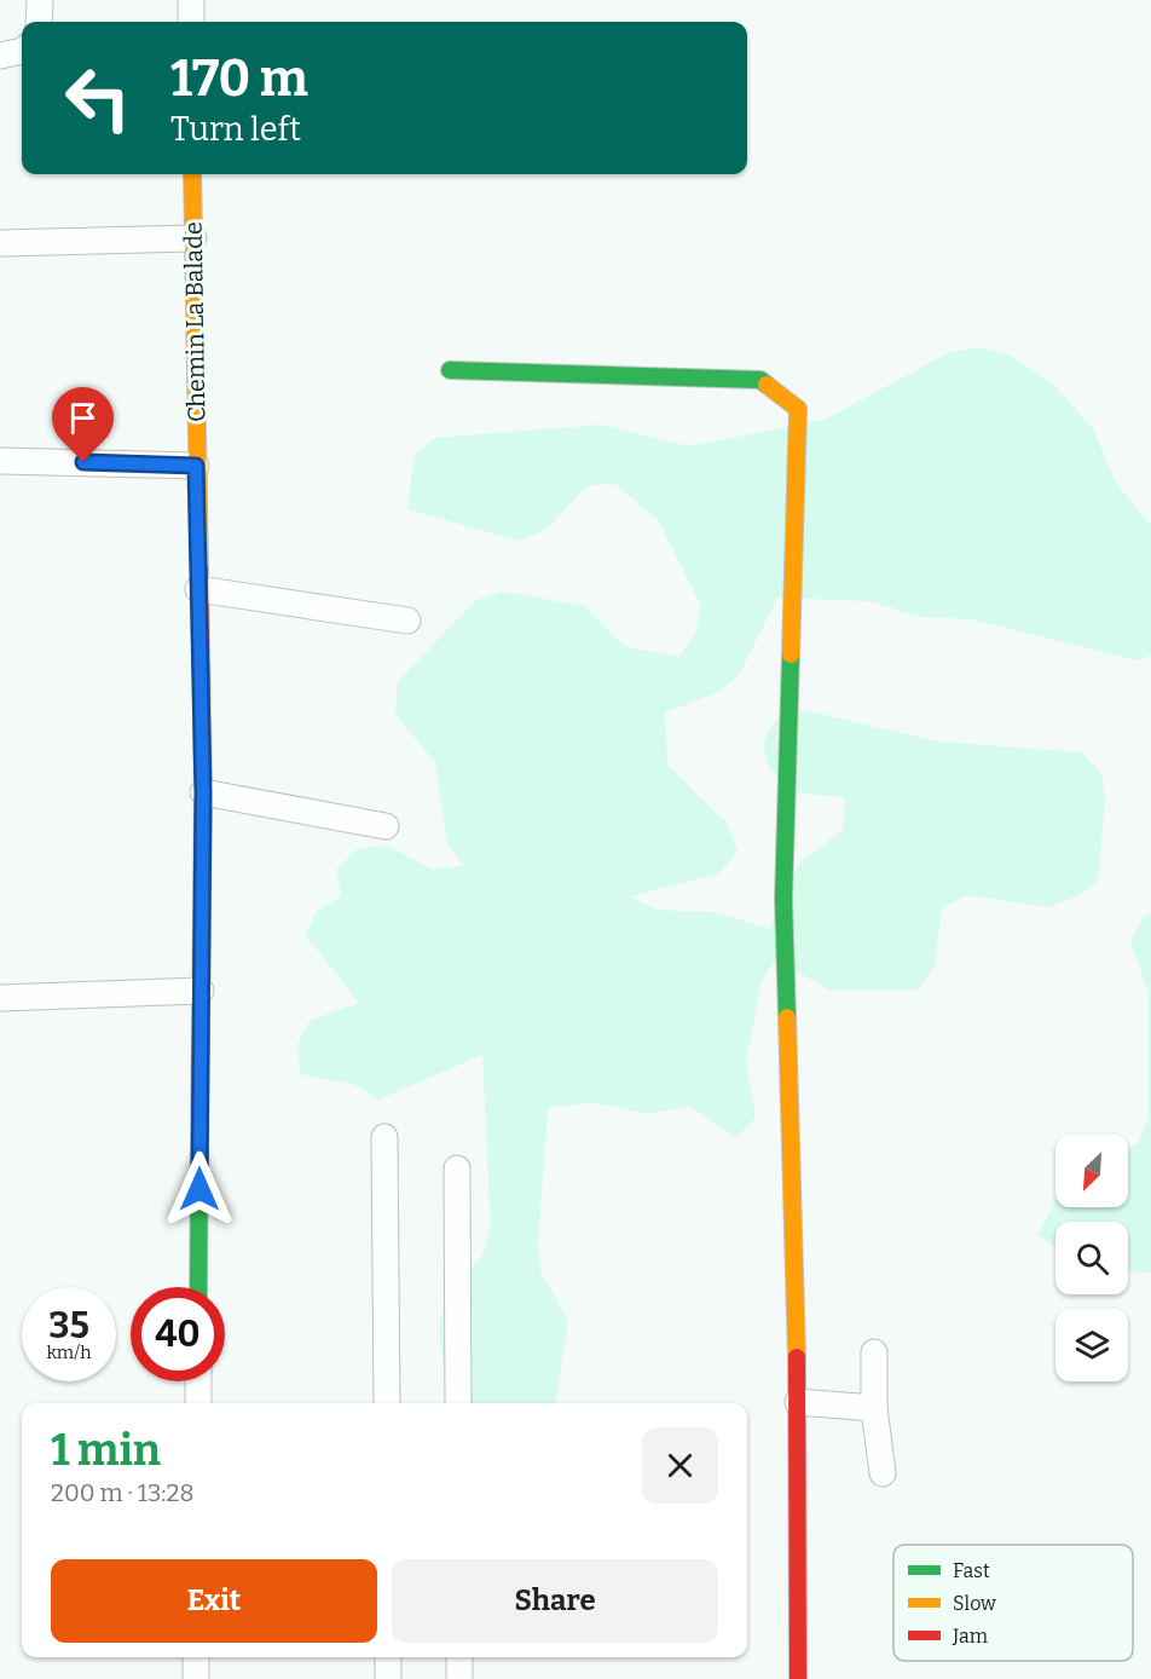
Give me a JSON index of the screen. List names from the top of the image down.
{
  "streets": {
    "street": ["Chemin La Balade"]
  },
  "legend": ["Fast", "Slow", "Jam"],
  "north": "bottom left",
  "page": {
    "turn": ["170 m", "Turn left"],
    "speed": "35 km/h",
    "limit": "40",
    "heading": ["1 min", "200 m · 13:28"],
    "buttons": ["Exit", "Share"]
  }
}
